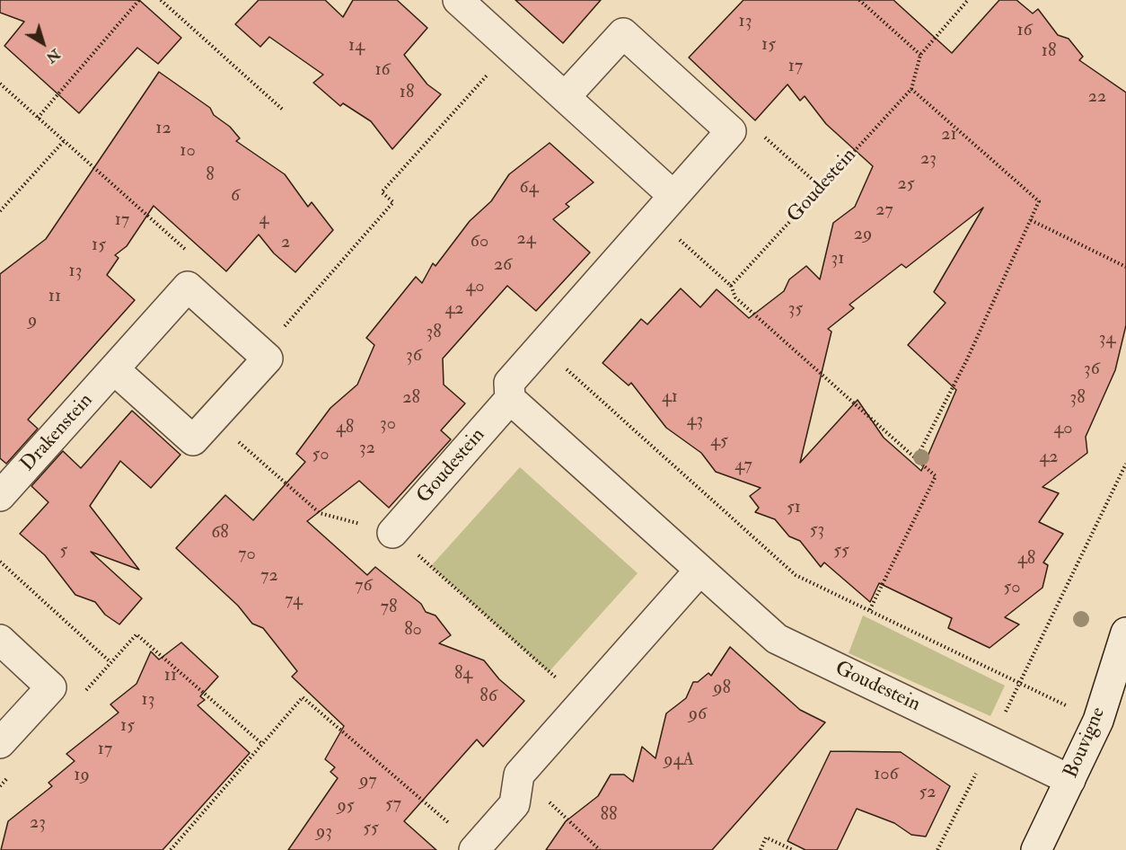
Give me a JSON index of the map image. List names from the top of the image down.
{
  "streets": {
    "street": ["Goudestein", "Drakenstein", "Bouvigne"]
  },
  "crossings": [
    ["Goudestein", "Bouvigne"]
  ],
  "house_numbers": [
    "13",
    "16",
    "15",
    "14",
    "18",
    "17",
    "16",
    "18",
    "22",
    "12",
    "21",
    "10",
    "23",
    "8",
    "25",
    "64",
    "6",
    "27",
    "4",
    "17",
    "29",
    "24",
    "60",
    "2",
    "15",
    "31",
    "26",
    "13",
    "40",
    "11",
    "42",
    "35",
    "9",
    "38",
    "34",
    "36",
    "36",
    "41",
    "28",
    "38",
    "43",
    "30",
    "48",
    "40",
    "45",
    "32",
    "50",
    "42",
    "47",
    "51",
    "53",
    "68",
    "5",
    "55",
    "70",
    "48",
    "72",
    "76",
    "50",
    "74",
    "78",
    "80",
    "84",
    "11",
    "98",
    "86",
    "13",
    "96",
    "15",
    "17",
    "94A",
    "106",
    "19",
    "97",
    "52",
    "57",
    "95",
    "88",
    "23",
    "55",
    "93"
  ],
  "north": "bottom right"
}
